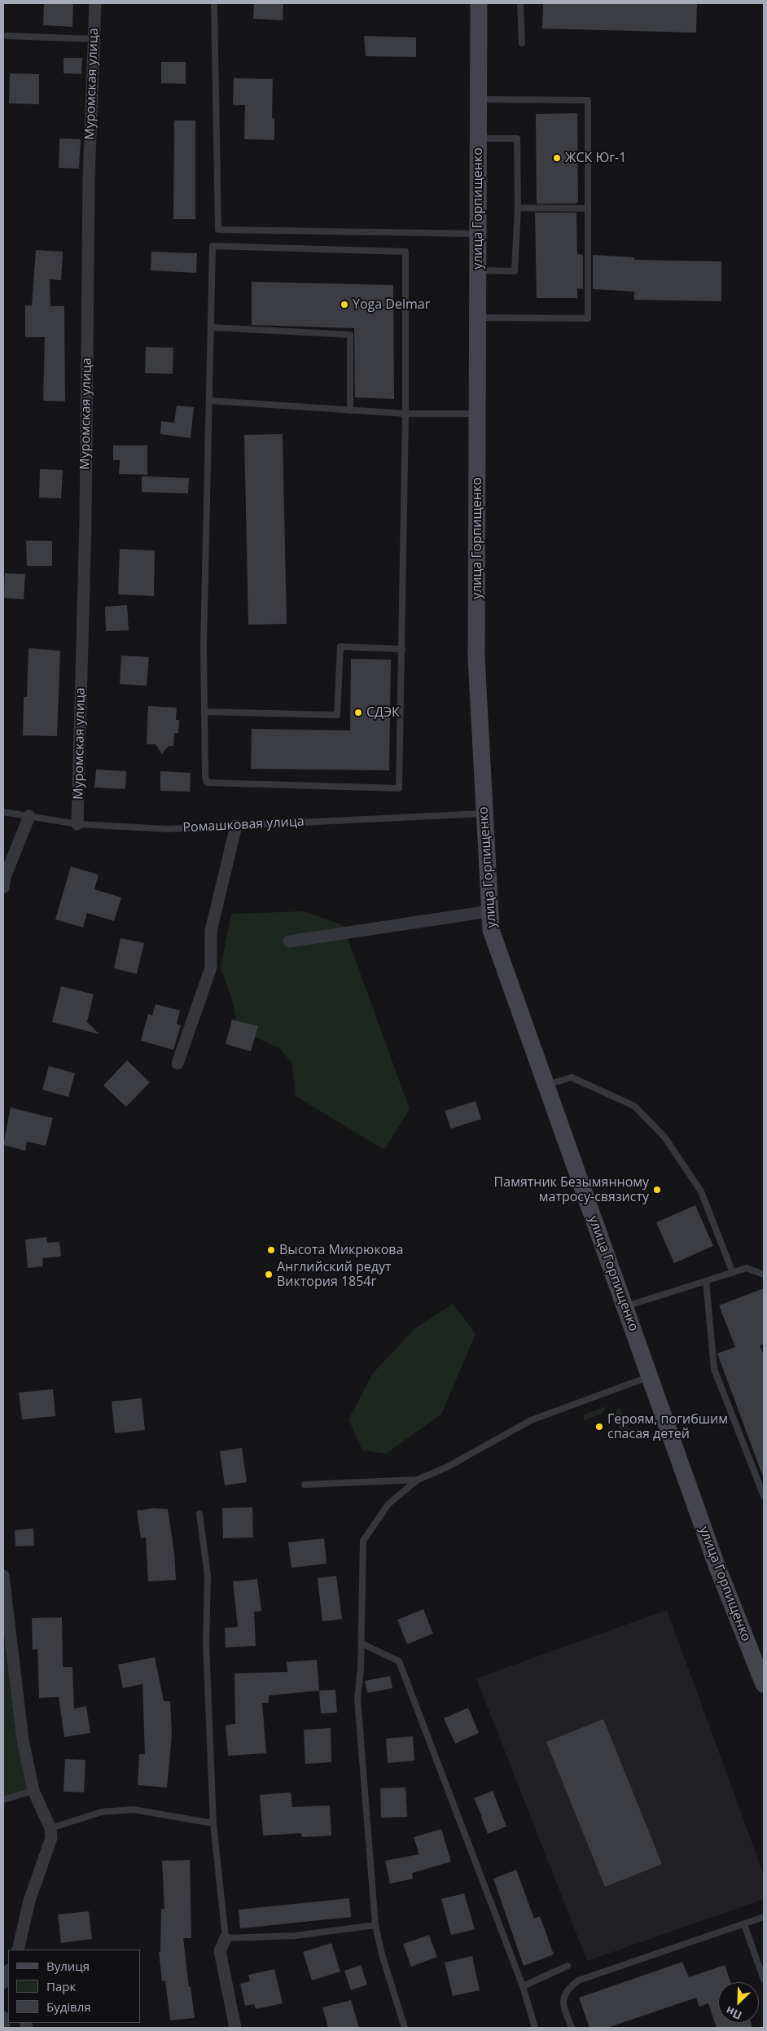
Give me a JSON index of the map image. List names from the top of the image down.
{
  "streets": {
    "main road": ["улица Горпищенко"],
    "street": ["Муромская улица"],
    "lane": ["Ромашковая улица"]
  },
  "crossings": [
    ["Муромская улица", "Ромашковая улица"],
    ["улица Горпищенко", "Ромашковая улица"]
  ],
  "places": [
    "ЖСК Юг-1",
    "Yoga Delmar",
    "СДЭК",
    "Памятник Безымянному матросу-связисту",
    "Высота Микрюкова",
    "Английский редут Виктория 1854г",
    "Героям, погибшим спасая детей"
  ],
  "legend": ["Вулиця", "Парк", "Будівля"],
  "north": "bottom left"
}
